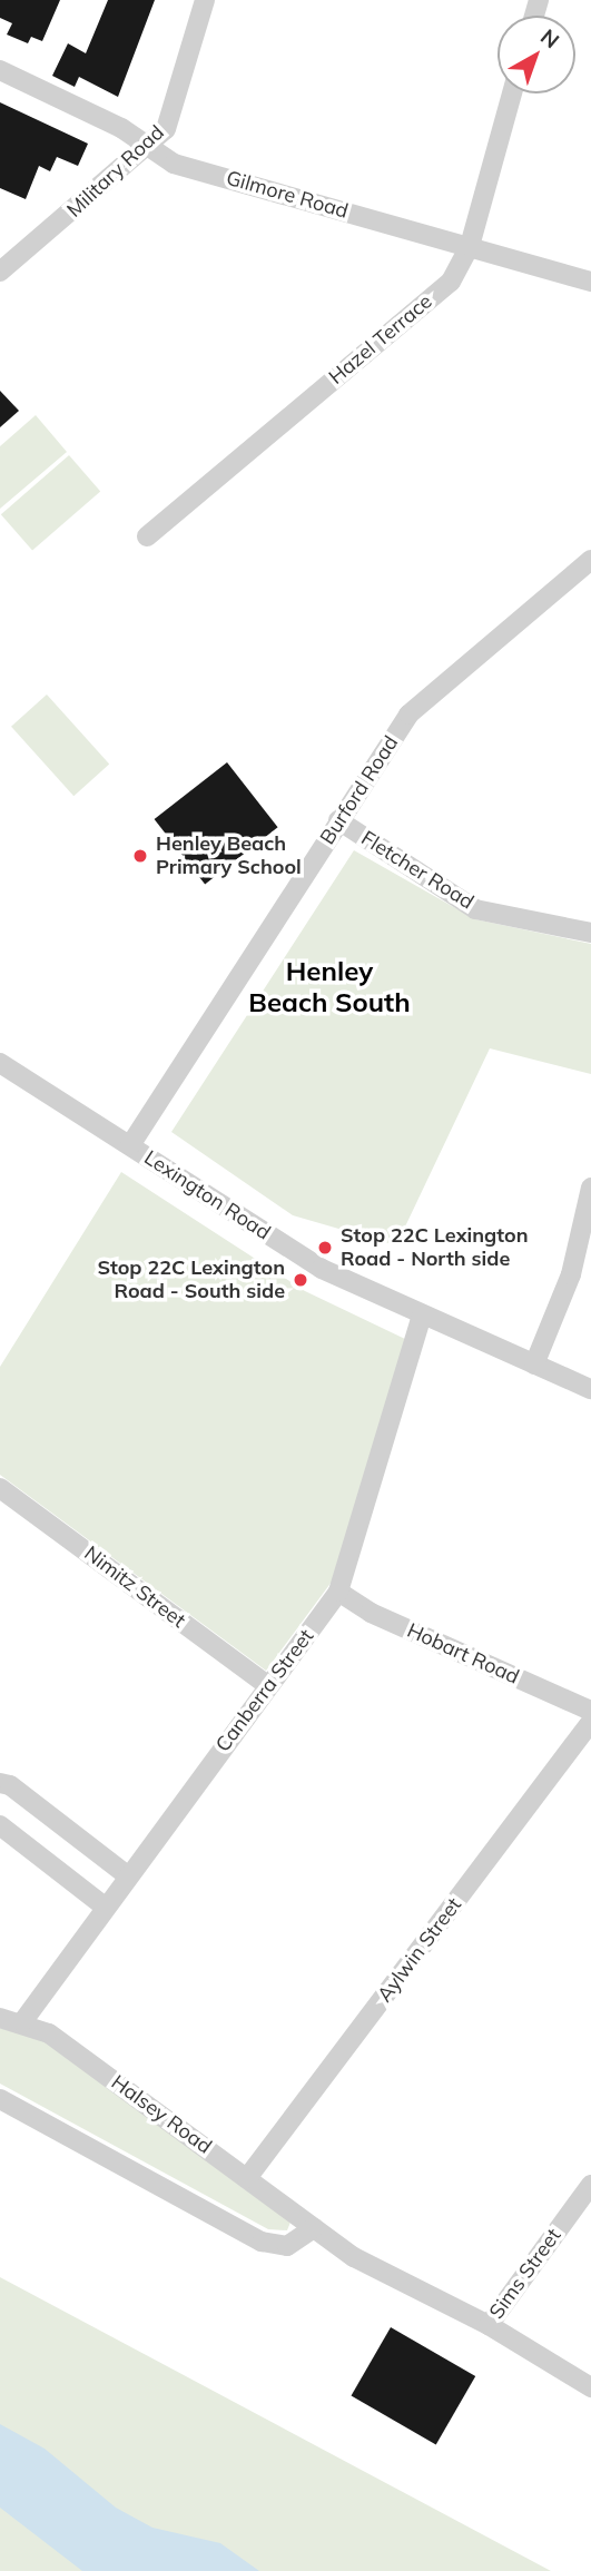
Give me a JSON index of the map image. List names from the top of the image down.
{
  "streets": {
    "street": [
      "Military Road",
      "Gilmore Road",
      "Hazel Terrace",
      "Burford Road",
      "Fletcher Road",
      "Lexington Road",
      "Nimitz Street",
      "Hobart Road",
      "Canberra Street",
      "Aylwin Street",
      "Halsey Road",
      "Sims Street"
    ]
  },
  "crossings": [
    ["Military Road", "Gilmore Road"],
    ["Gilmore Road", "Hazel Terrace"],
    ["Burford Road", "Fletcher Road"],
    ["Burford Road", "Lexington Road"],
    ["Lexington Road", "Canberra Street"],
    ["Nimitz Street", "Canberra Street"],
    ["Hobart Road", "Canberra Street"],
    ["Canberra Street", "Halsey Road"],
    ["Aylwin Street", "Halsey Road"],
    ["Halsey Road", "Sims Street"]
  ],
  "districts": ["Henley Beach South"],
  "places": ["Henley Beach Primary School", "Stop 22C Lexington Road - North side", "Stop 22C Lexington Road - South side"],
  "north": "top right"
}
